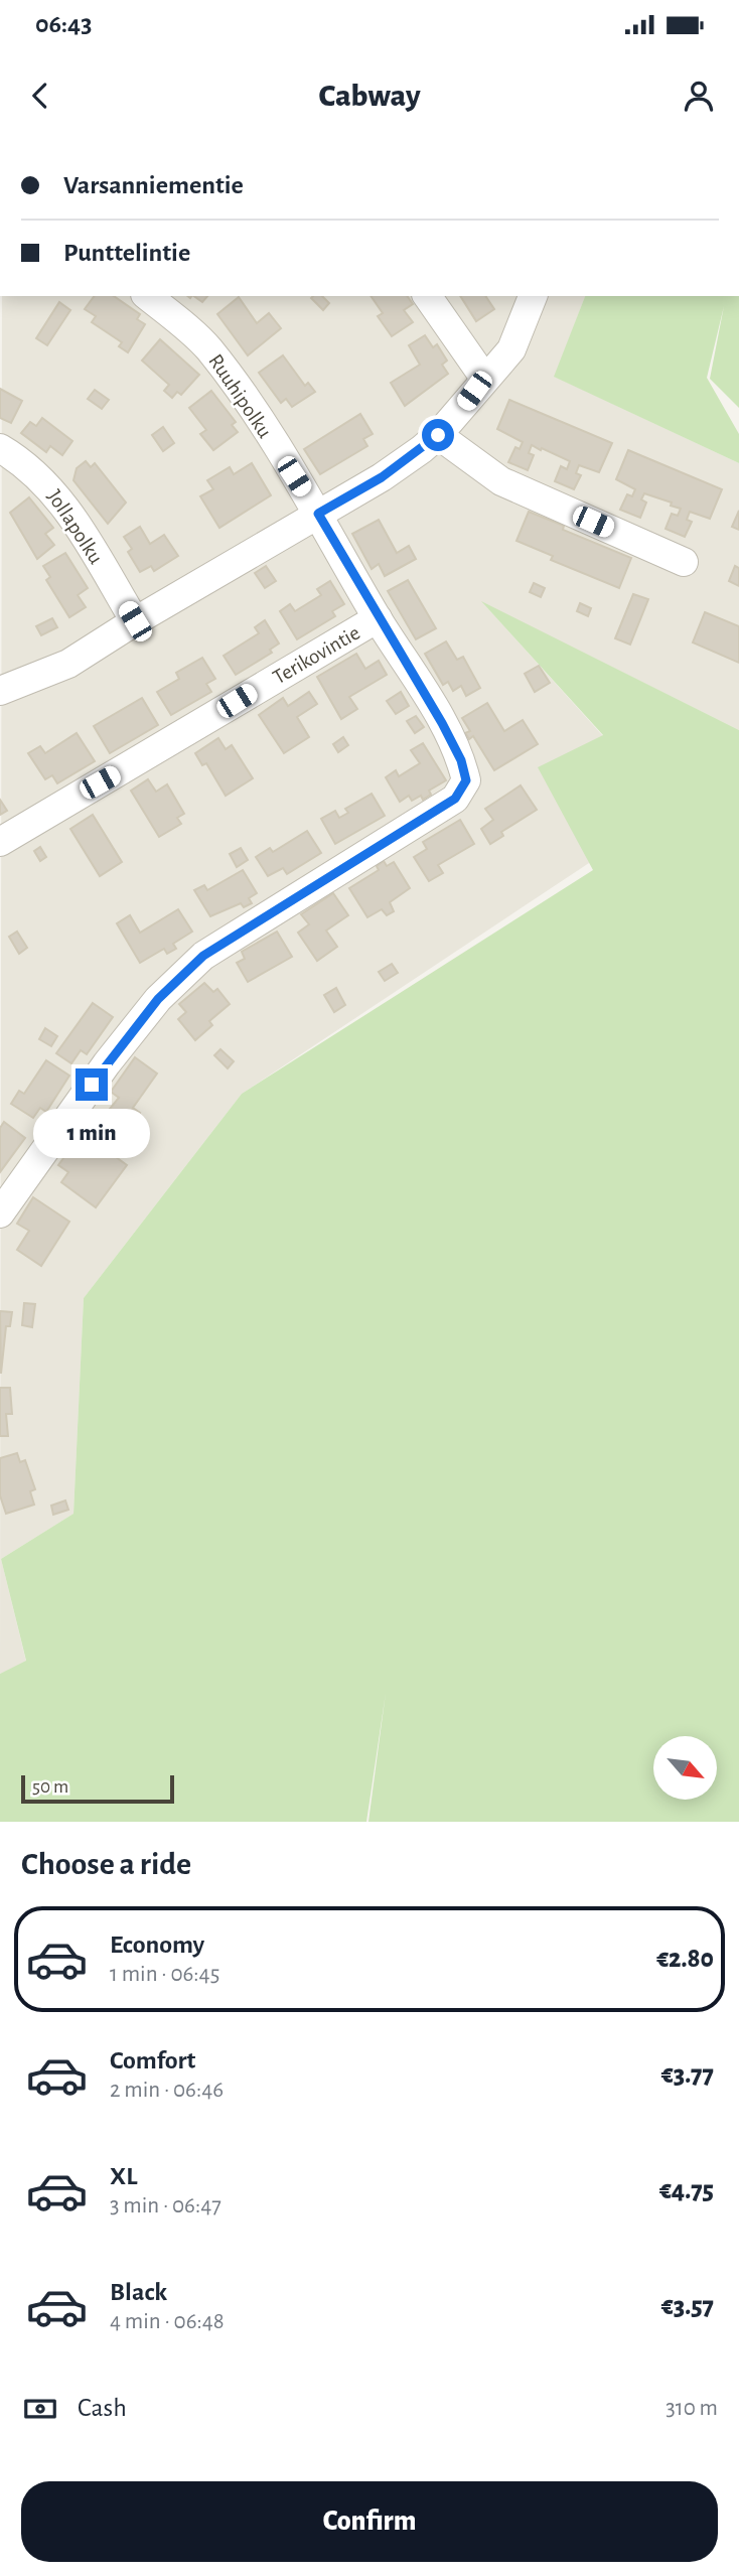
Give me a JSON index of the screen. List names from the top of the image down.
{
  "streets": {
    "street": ["Ruuhipolku", "Jollapolku", "Terikovintie"]
  },
  "crossings": [
    ["Ruuhipolku", "Terikovintie"]
  ],
  "scale_bar": "50 m",
  "north": "bottom right",
  "page": {
    "status": "06:43",
    "header": "Cabway",
    "banner": ["Varsanniementie", "Punttelintie"],
    "bubble": "1 min",
    "scale": "50 m",
    "heading": "Choose a ride",
    "list": [
      {
        "name": "Economy",
        "note": "1 min · 06:45",
        "value": "€2.80"
      },
      {
        "name": "Comfort",
        "note": "2 min · 06:46",
        "value": "€3.77"
      },
      {
        "name": "XL",
        "note": "3 min · 06:47",
        "value": "€4.75"
      },
      {
        "name": "Black",
        "note": "4 min · 06:48",
        "value": "€3.57"
      }
    ],
    "pay": ["Cash", "310 m"],
    "buttons": "Confirm"
  }
}
